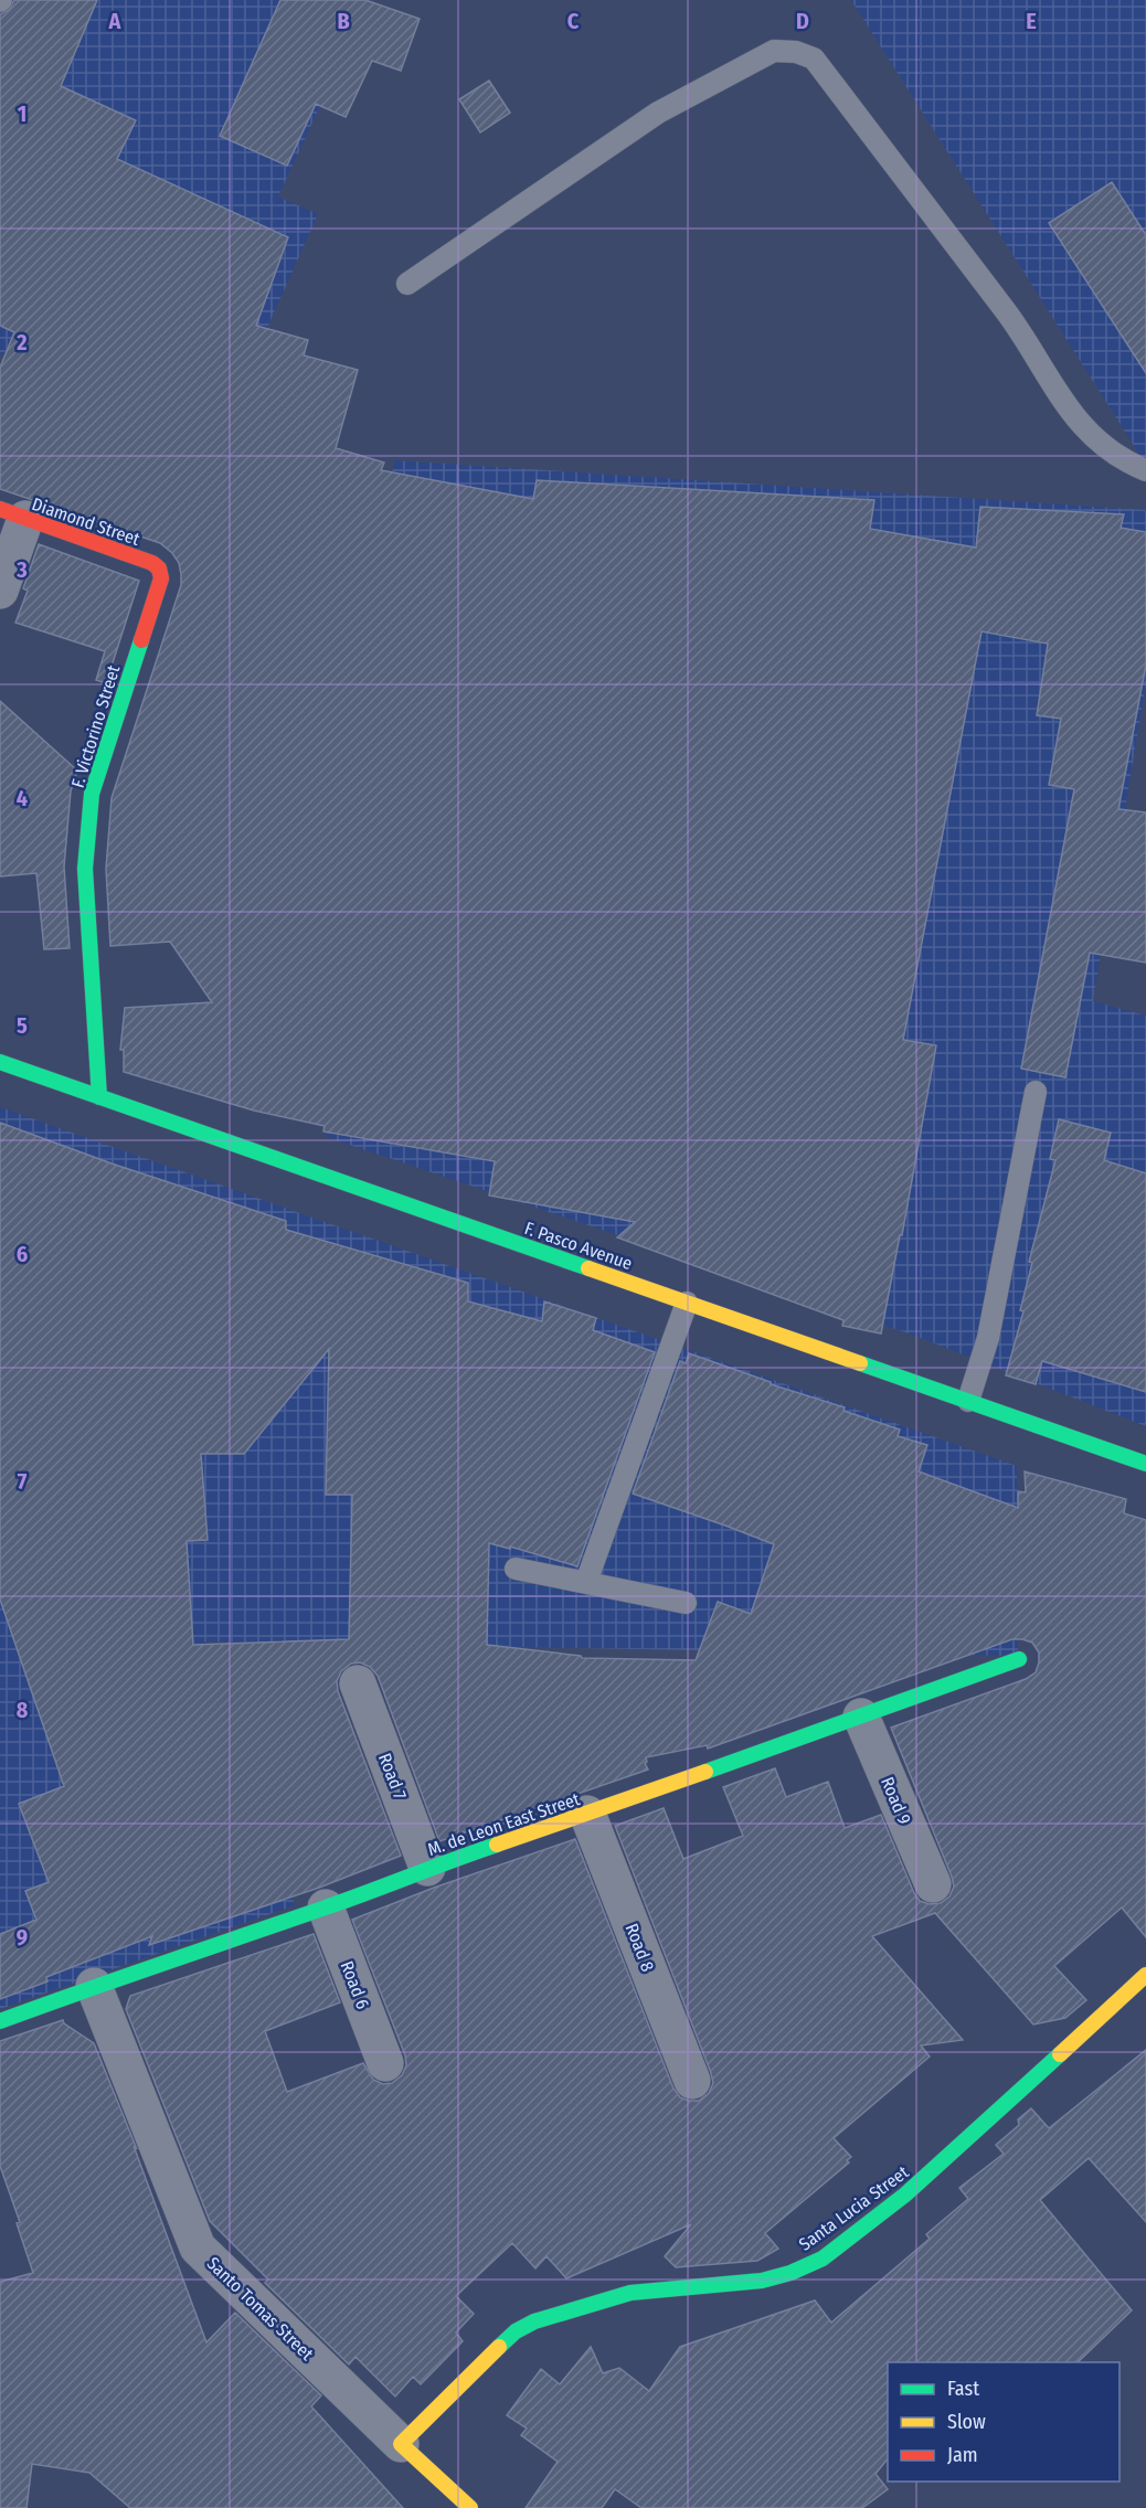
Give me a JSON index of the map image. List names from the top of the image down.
{
  "streets": {
    "street": [
      "Diamond Street",
      "F. Victorino Street",
      "F. Pasco Avenue",
      "Road 7",
      "Road 9",
      "M. de Leon East Street",
      "Road 8",
      "Road 6",
      "Santa Lucia Street",
      "Santo Tomas Street"
    ]
  },
  "crossings": [
    ["Diamond Street", "F. Victorino Street"],
    ["F. Victorino Street", "F. Pasco Avenue"],
    ["Road 7", "M. de Leon East Street"],
    ["Road 9", "M. de Leon East Street"],
    ["M. de Leon East Street", "Road 8"],
    ["M. de Leon East Street", "Road 6"],
    ["M. de Leon East Street", "Santo Tomas Street"],
    ["Santa Lucia Street", "Santo Tomas Street"]
  ],
  "legend": ["Fast", "Slow", "Jam"],
  "grid": {
    "columns": [
      "A",
      "B",
      "C",
      "D",
      "E"
    ],
    "rows": [
      "1",
      "2",
      "3",
      "4",
      "5",
      "6",
      "7",
      "8",
      "9"
    ]
  }
}
